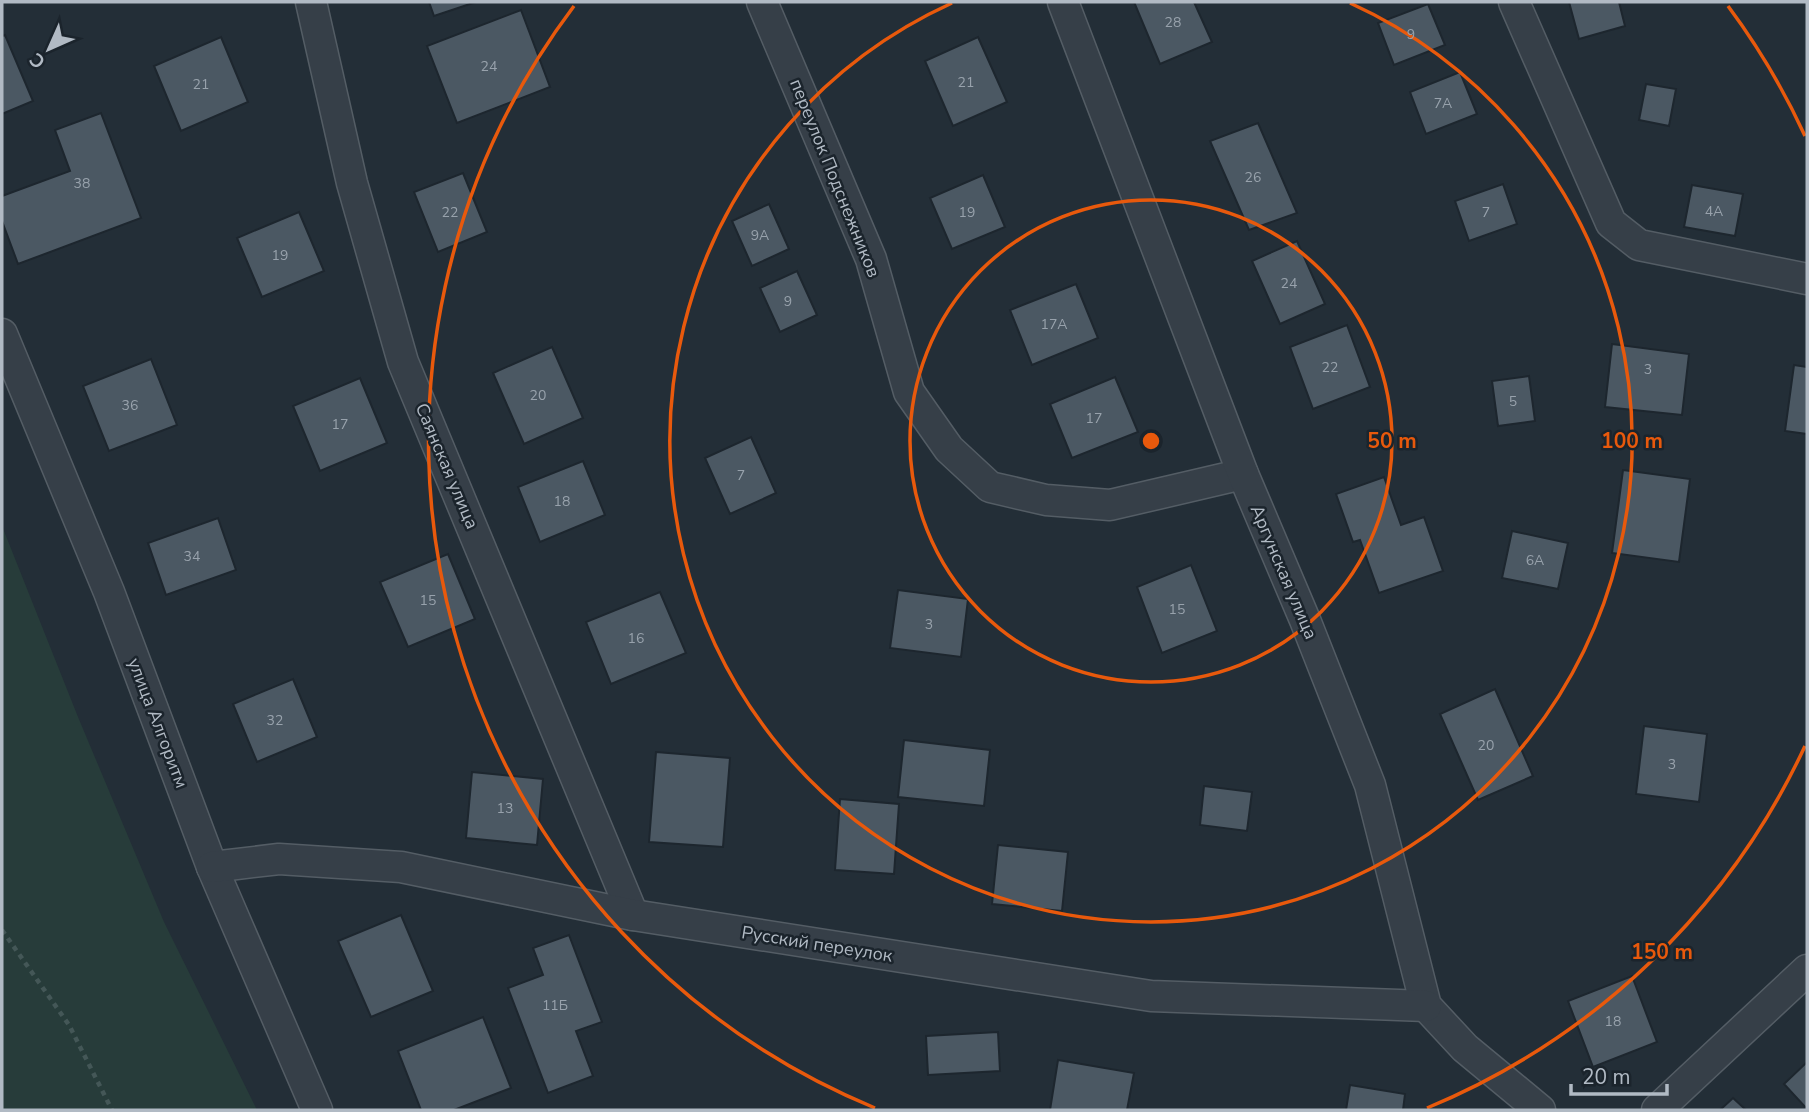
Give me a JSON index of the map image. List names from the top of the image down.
{
  "streets": {
    "street": [
      "переулок Подснежников",
      "Саянская улица",
      "Аргунская улица",
      "улица Алгоритм",
      "Русский переулок"
    ]
  },
  "crossings": [
    ["переулок Подснежников", "Аргунская улица"],
    ["Саянская улица", "Русский переулок"],
    ["Аргунская улица", "Русский переулок"],
    ["улица Алгоритм", "Русский переулок"]
  ],
  "house_numbers": [
    "28",
    "9",
    "24",
    "21",
    "21",
    "7А",
    "26",
    "38",
    "4А",
    "22",
    "19",
    "7",
    "9А",
    "19",
    "24",
    "9",
    "17А",
    "22",
    "3",
    "20",
    "5",
    "36",
    "17",
    "17",
    "7",
    "18",
    "34",
    "6А",
    "15",
    "15",
    "3",
    "16",
    "32",
    "20",
    "3",
    "13",
    "11Б",
    "18"
  ],
  "scale_bar": "20 m",
  "north": "bottom left",
  "rings": ["50 m", "100 m", "150 m"]
}
